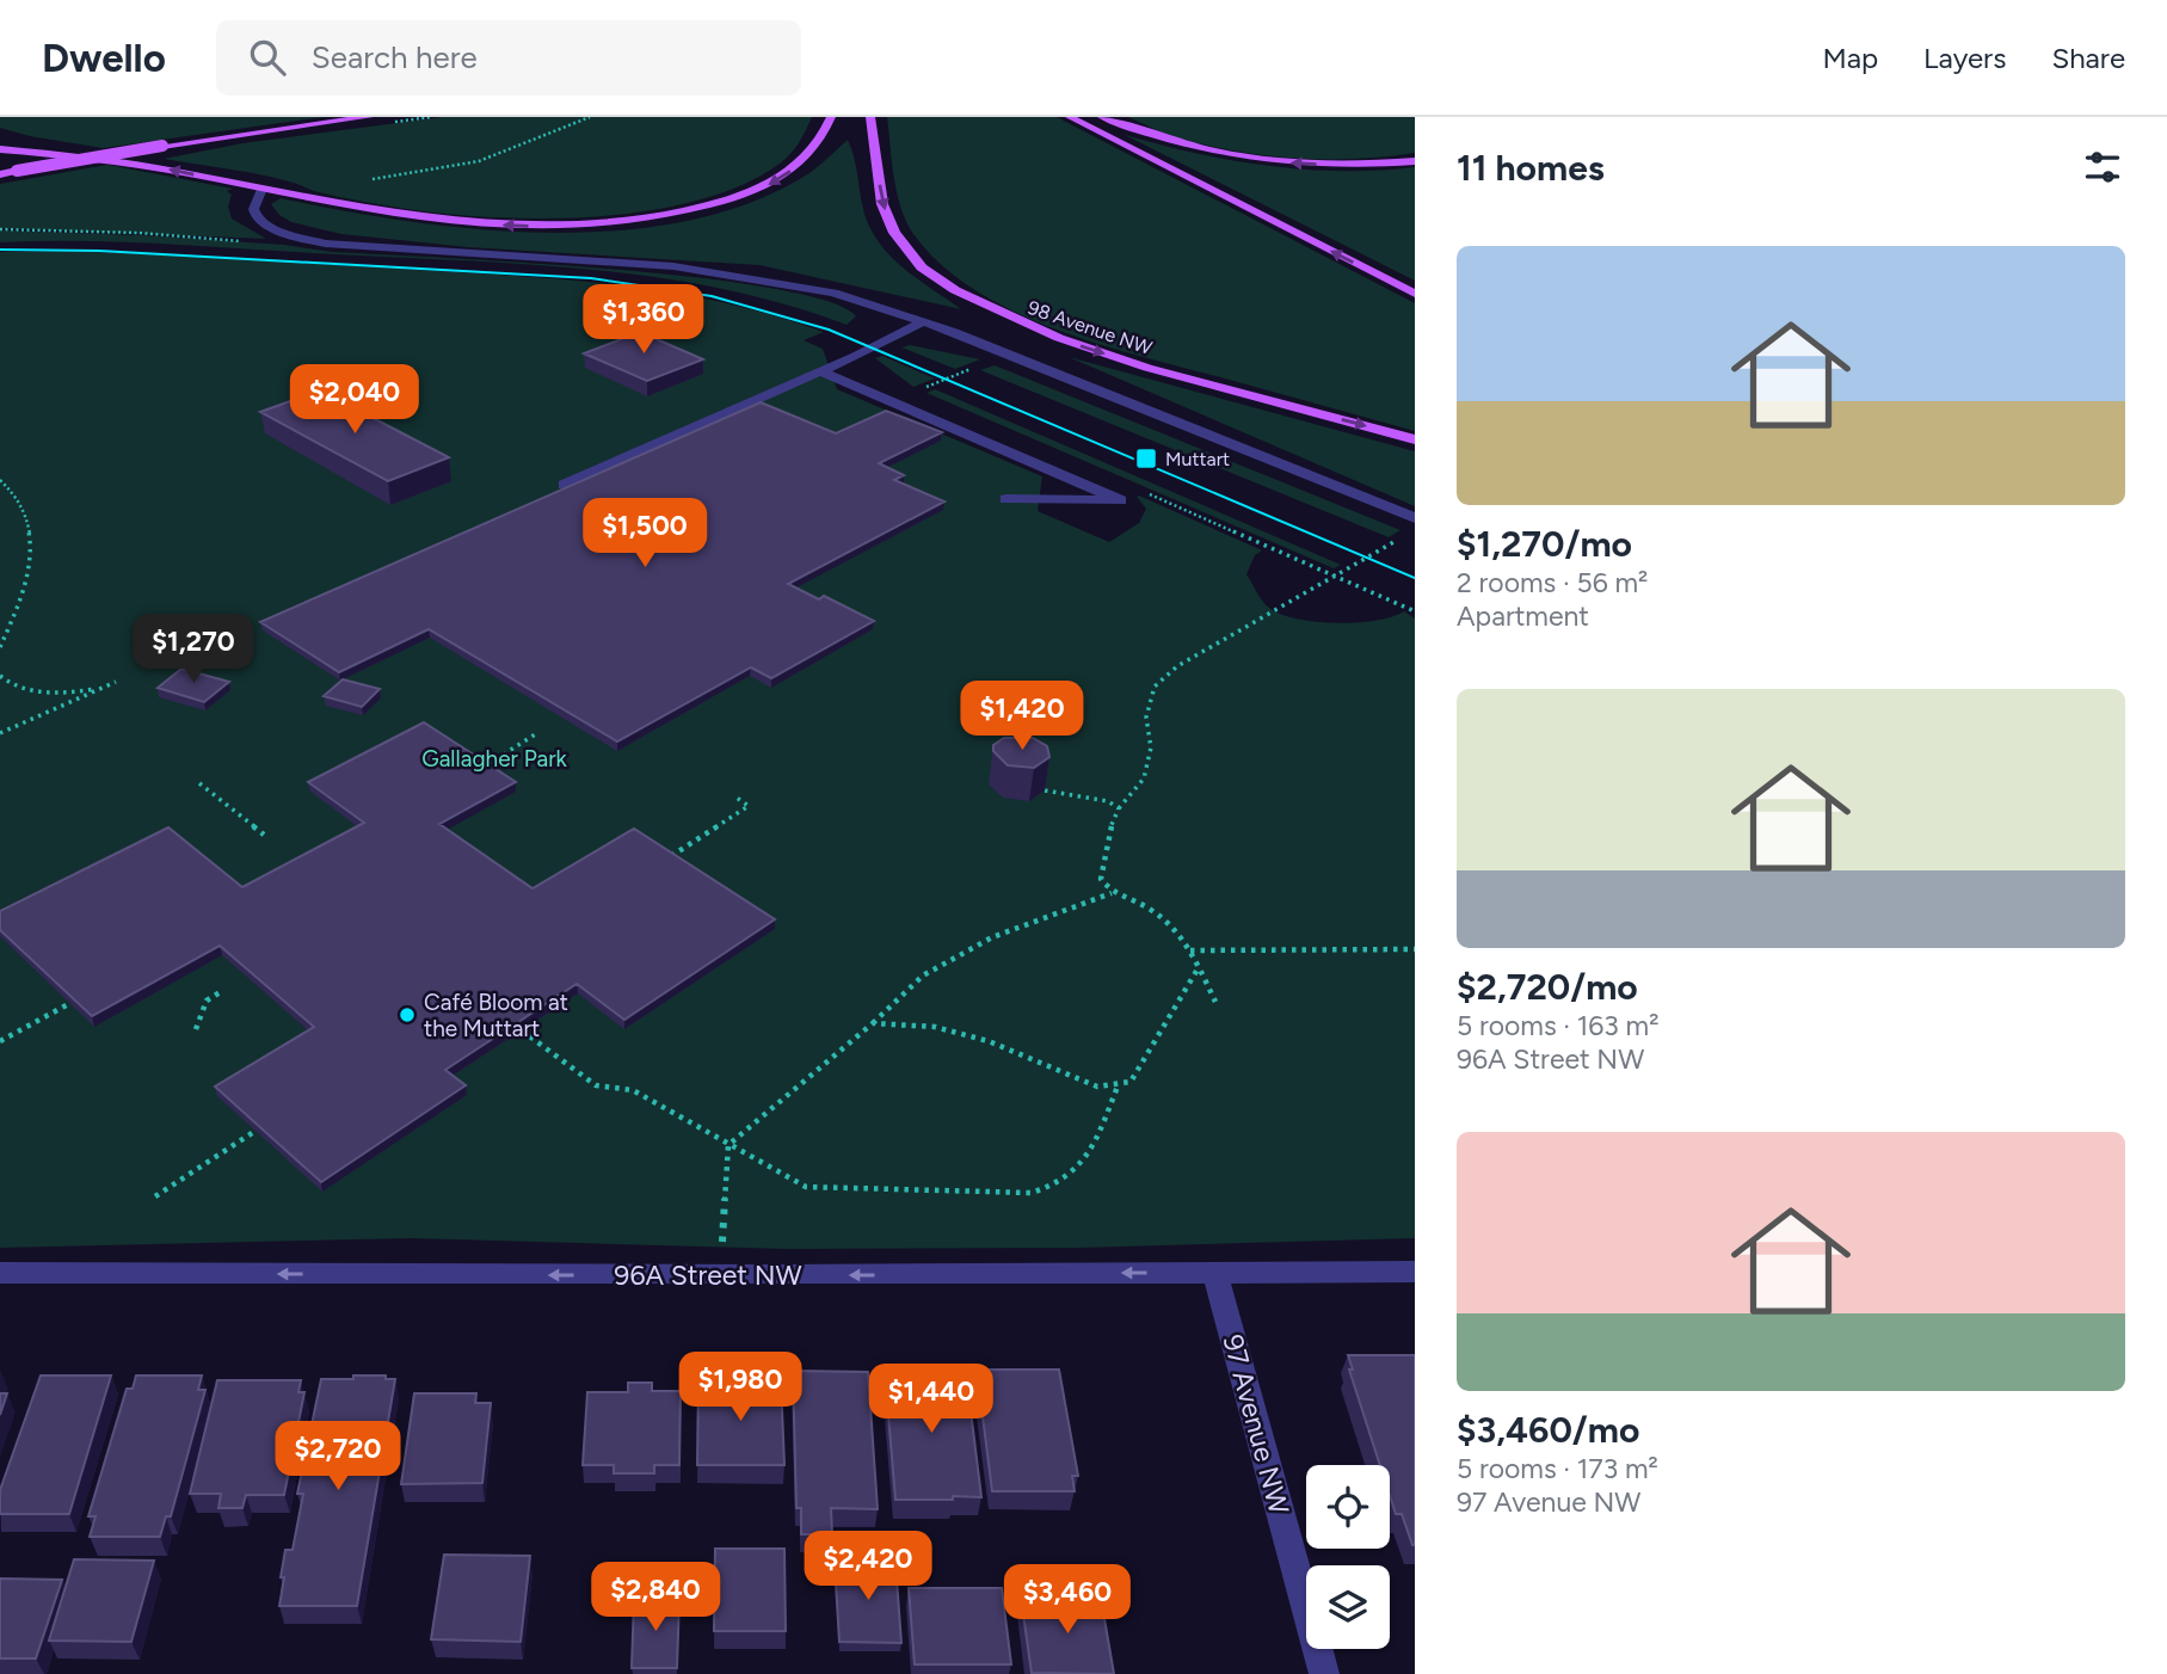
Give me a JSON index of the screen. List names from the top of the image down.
{
  "streets": {
    "main road": ["98 Avenue NW"],
    "street": ["96A Street NW", "97 Avenue NW"]
  },
  "crossings": [
    ["96A Street NW", "97 Avenue NW"]
  ],
  "one_way": ["96A Street NW"],
  "parks": ["Gallagher Park"],
  "places": {
    "transit": ["Muttart"],
    "other": ["Café Bloom at the Muttart"]
  },
  "page": {
    "header": "Dwello",
    "search": "Search here",
    "nav": ["Map", "Layers", "Share"],
    "heading": "11 homes",
    "list": [
      {
        "name": "$1,270/mo",
        "note": "2 rooms · 56 m² · Apartment"
      },
      {
        "name": "$2,720/mo",
        "note": "5 rooms · 163 m² · 96A Street NW"
      },
      {
        "name": "$3,460/mo",
        "note": "5 rooms · 173 m² · 97 Avenue NW"
      }
    ],
    "price": [
      "$1,360",
      "$2,040",
      "$1,500",
      "$1,270",
      "$1,420",
      "$1,980",
      "$1,440",
      "$2,720",
      "$2,420",
      "$2,840",
      "$3,460"
    ]
  }
}
